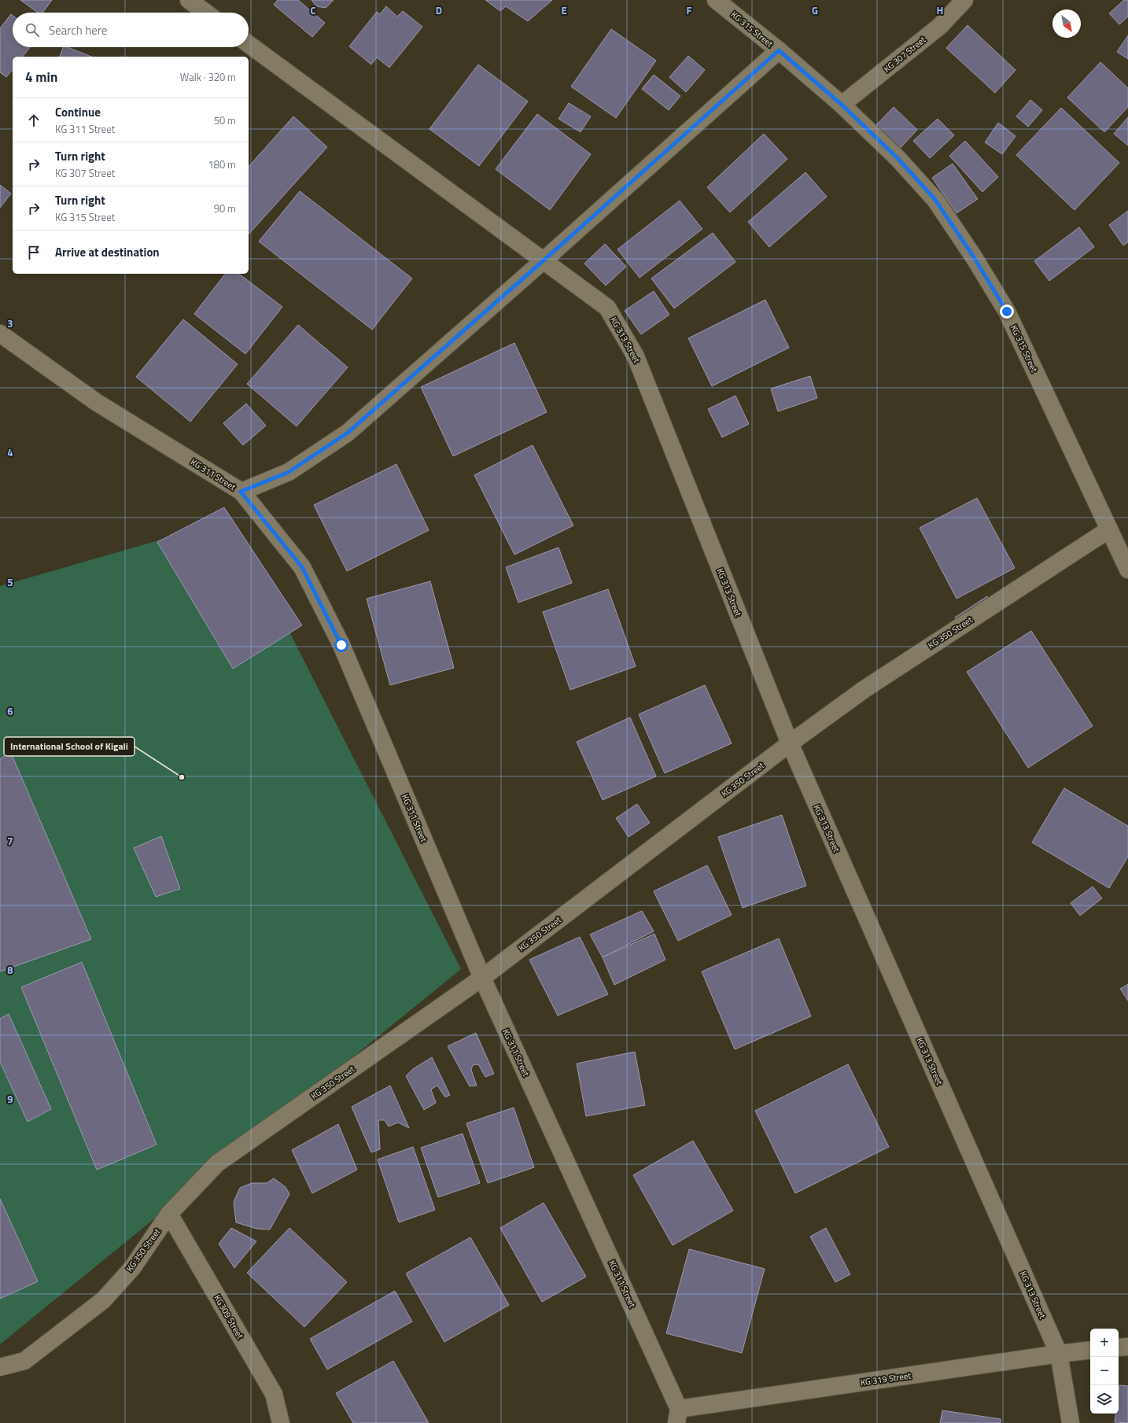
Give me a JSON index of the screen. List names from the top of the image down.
{
  "streets": {
    "street": [
      "KG 315 Street",
      "KG 307 Street",
      "KG 313 Street",
      "KG 311 Street",
      "KG 350 Street",
      "KG309 Street",
      "KG 319 Street"
    ]
  },
  "crossings": [
    ["KG 315 Street", "KG 307 Street"],
    ["KG 315 Street", "KG 350 Street"],
    ["KG 313 Street", "KG 350 Street"],
    ["KG 313 Street", "KG 319 Street"],
    ["KG 311 Street", "KG 350 Street"],
    ["KG 311 Street", "KG 319 Street"],
    ["KG 350 Street", "KG309 Street"]
  ],
  "places": ["International School of Kigali"],
  "north": "bottom right",
  "page": {
    "search": "Search here",
    "heading": ["4 min", "Walk · 320 m"],
    "list": [
      ["Continue", "KG 311 Street", "50 m"],
      ["Turn right", "KG 307 Street", "180 m"],
      ["Turn right", "KG 315 Street", "90 m"],
      "Arrive at destination"
    ],
    "map_buttons": ["+", "−"]
  },
  "grid": {
    "columns": [
      "C",
      "D",
      "E",
      "F",
      "G",
      "H"
    ],
    "rows": [
      "3",
      "4",
      "5",
      "6",
      "7",
      "8",
      "9"
    ]
  }
}
